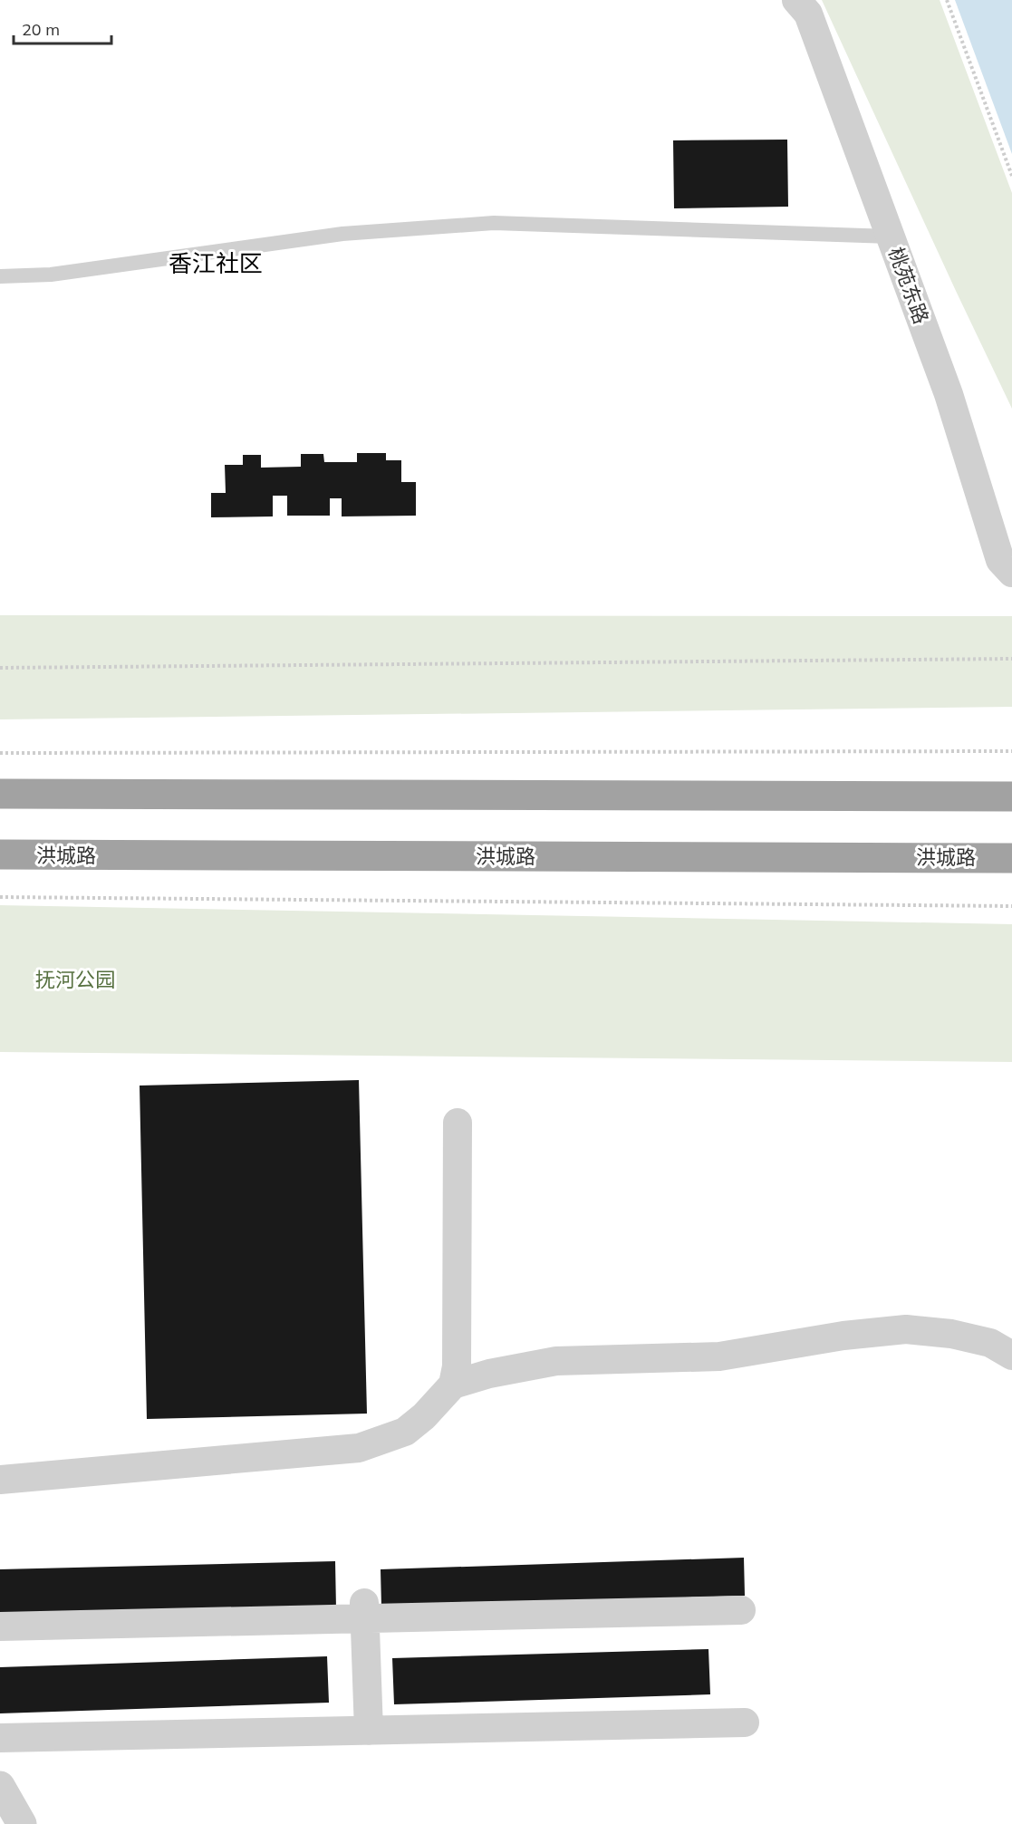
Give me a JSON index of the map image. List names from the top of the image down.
{
  "streets": {
    "highway": ["洪城路"],
    "street": ["桃苑东路"]
  },
  "districts": ["香江社区"],
  "parks": ["抚河公园"],
  "scale_bar": "20 m"
}
